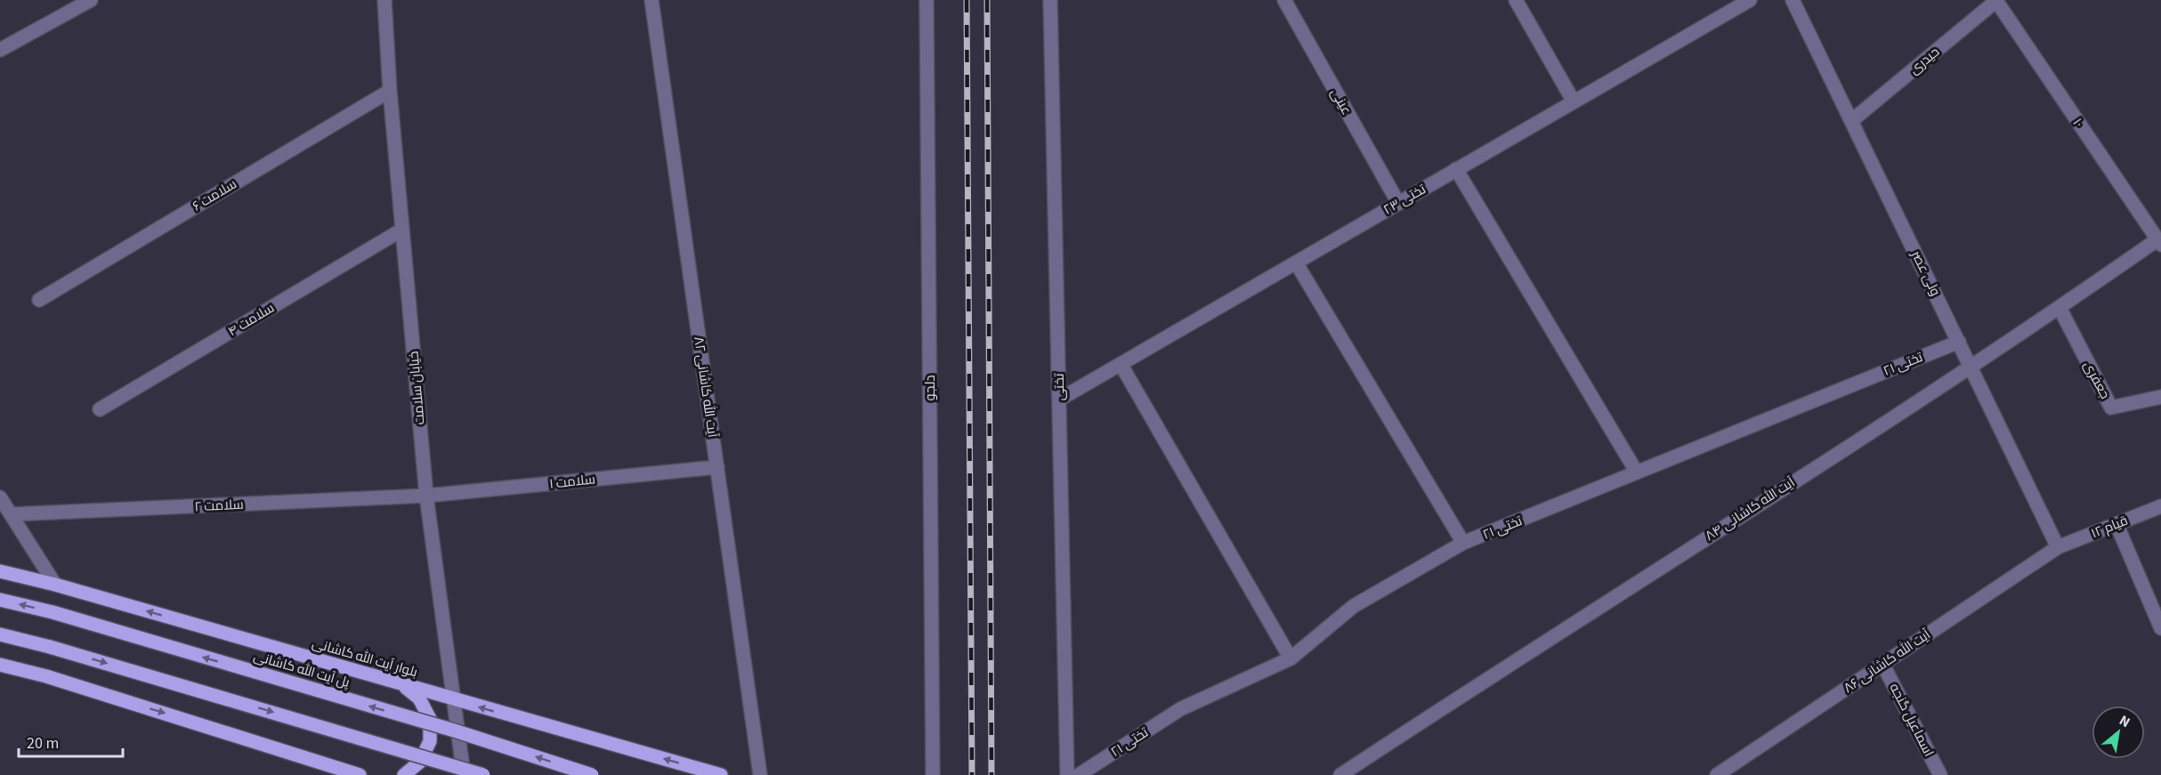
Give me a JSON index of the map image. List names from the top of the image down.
{
  "streets": {
    "main road": ["بلوار آیت الله کاشانی", "پل آیت الله کاشانی"],
    "street": [
      "حیدری",
      "عینی",
      "۱۰",
      "سلامت ۶",
      "تختی ۲۳",
      "ولی عصر",
      "سلامت ۴",
      "تختی ۲۱",
      "جعفری",
      "آیت الله کاشانی ۸۲",
      "تختی",
      "خیابان سلامت",
      "دلجو",
      "سلامت ۱",
      "سلامت ۲",
      "آیت الله کاشانی ۸۴",
      "۱۲ قیام",
      "آیت الله کاشانی ۸۶",
      "اسماعیل گنجه"
    ]
  },
  "crossings": [
    ["حیدری", "۱۰"],
    ["حیدری", "ولی عصر"],
    ["عینی", "تختی ۲۳"],
    ["۱۰", "آیت الله کاشانی ۸۴"],
    ["سلامت ۶", "خیابان سلامت"],
    ["تختی ۲۳", "تختی"],
    ["ولی عصر", "تختی ۲۱"],
    ["ولی عصر", "آیت الله کاشانی ۸۴"],
    ["ولی عصر", "۱۲ قیام"],
    ["ولی عصر", "آیت الله کاشانی ۸۶"],
    ["سلامت ۴", "خیابان سلامت"],
    ["جعفری", "آیت الله کاشانی ۸۴"],
    ["آیت الله کاشانی ۸۲", "سلامت ۱"],
    ["خیابان سلامت", "سلامت ۱"],
    ["خیابان سلامت", "سلامت ۲"],
    ["خیابان سلامت", "بلوار آیت الله کاشانی"],
    ["سلامت ۱", "سلامت ۲"],
    ["۱۲ قیام", "آیت الله کاشانی ۸۶"],
    ["آیت الله کاشانی ۸۶", "اسماعیل گنجه"]
  ],
  "scale_bar": "20 m",
  "north": "top right"
}
